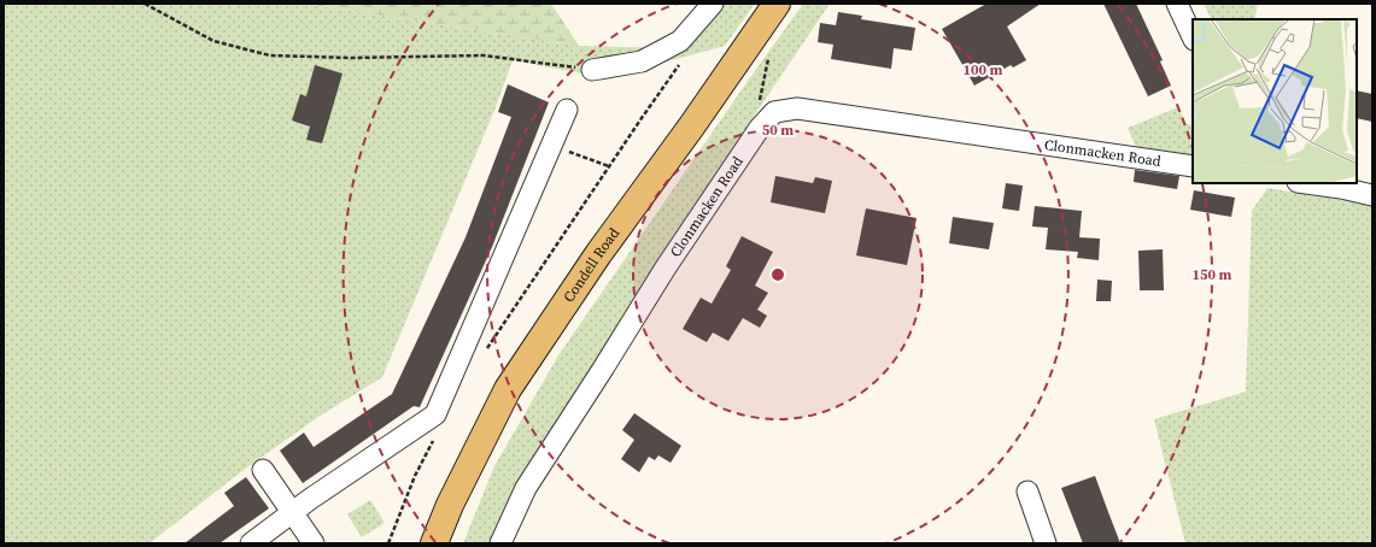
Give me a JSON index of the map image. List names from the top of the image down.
{
  "streets": {
    "main road": ["Condell Road"],
    "street": ["Clonmacken Road"]
  },
  "rings": ["100 m", "50 m", "150 m"]
}
